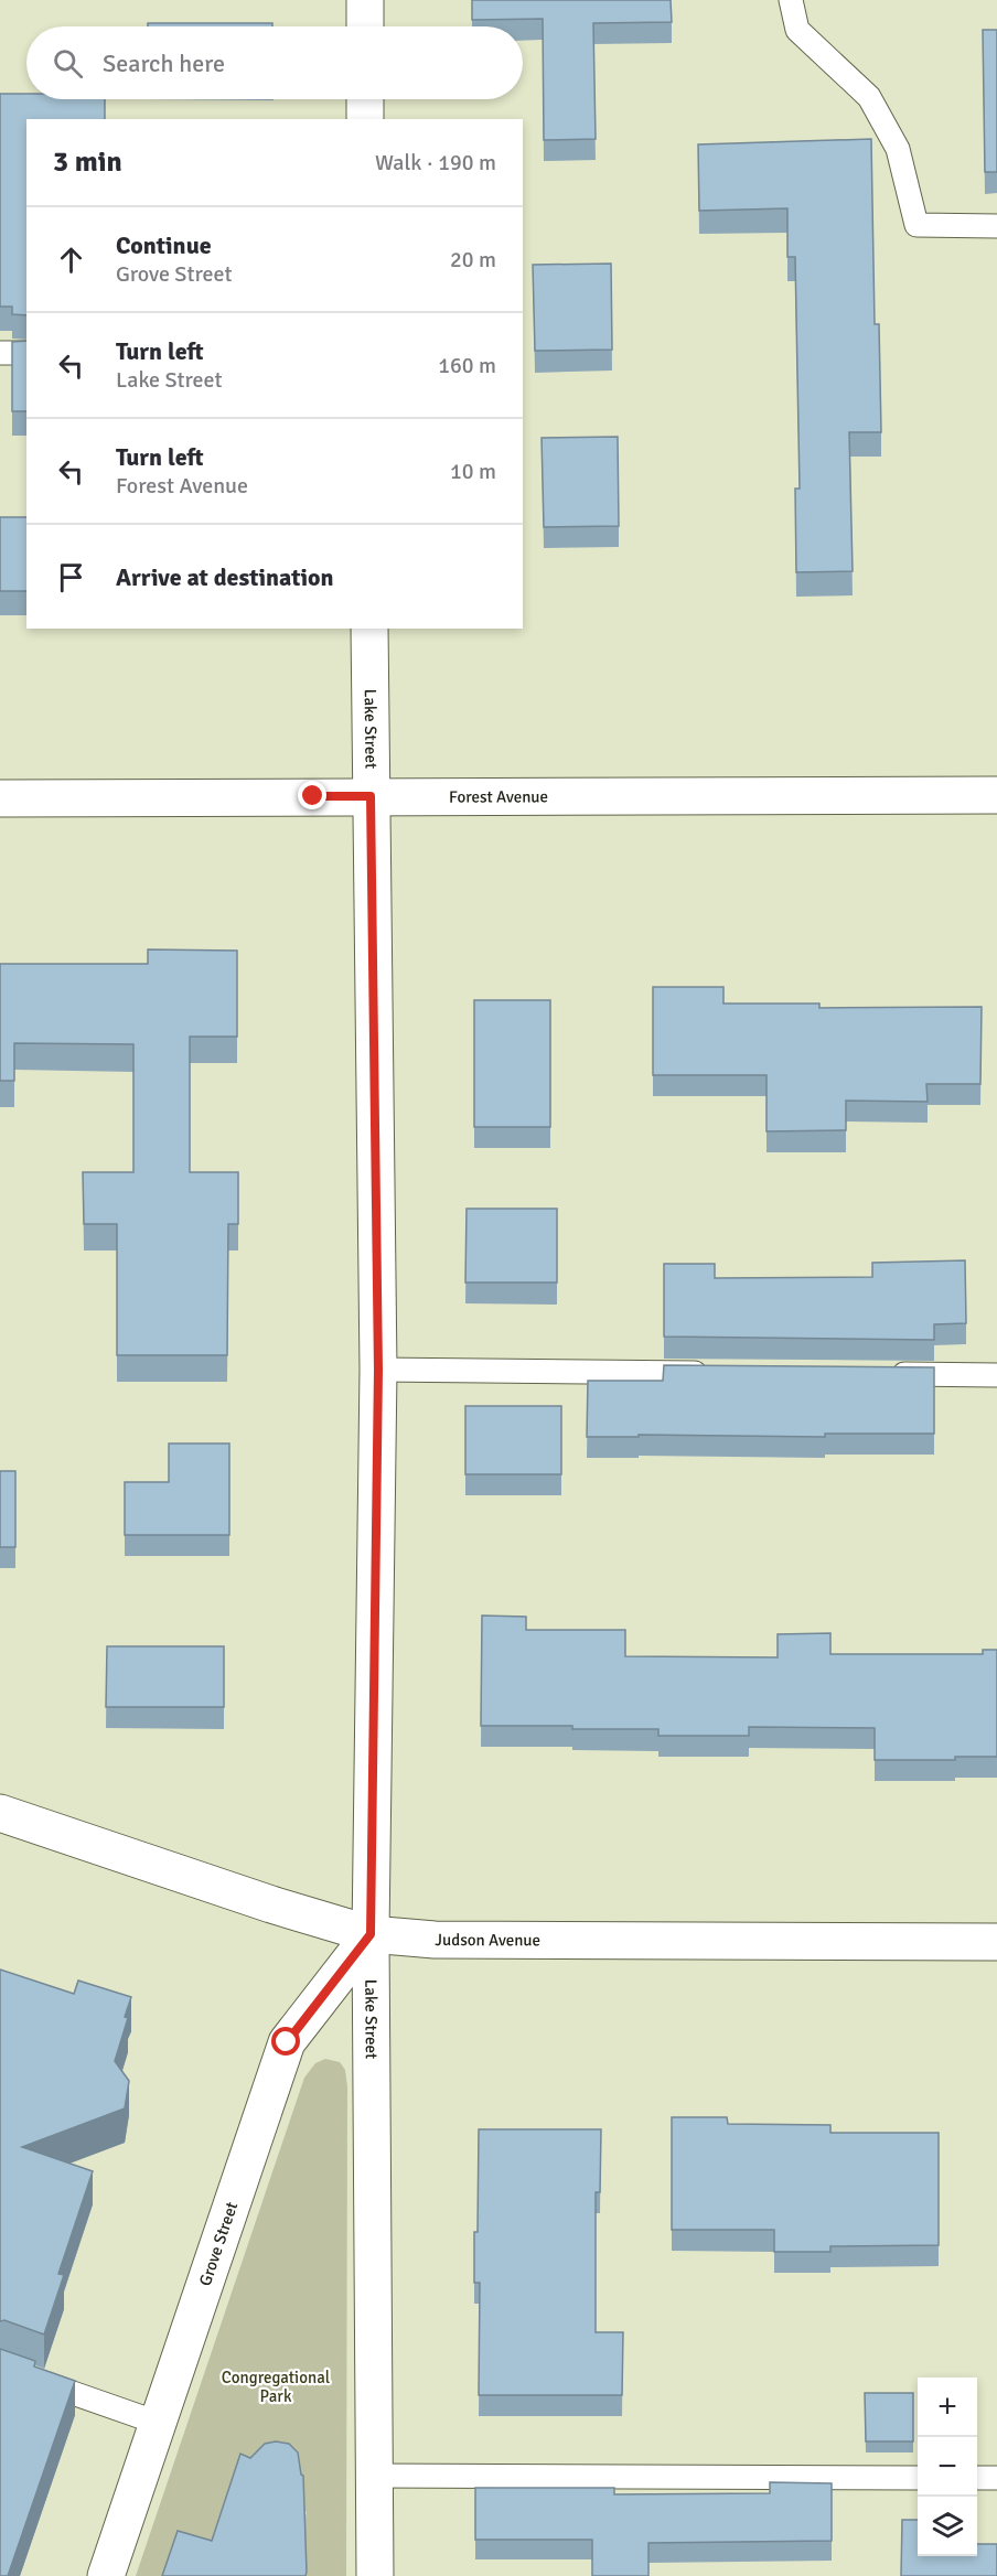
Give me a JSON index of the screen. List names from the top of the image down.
{
  "streets": {
    "street": [
      "Lake Street",
      "Forest Avenue",
      "Judson Avenue",
      "Grove Street"
    ]
  },
  "crossings": [
    ["Lake Street", "Forest Avenue"],
    ["Lake Street", "Judson Avenue"],
    ["Lake Street", "Grove Street"],
    ["Judson Avenue", "Grove Street"]
  ],
  "parks": ["Congregational Park"],
  "page": {
    "search": "Search here",
    "heading": ["3 min", "Walk · 190 m"],
    "list": [
      ["Continue", "Grove Street", "20 m"],
      ["Turn left", "Lake Street", "160 m"],
      ["Turn left", "Forest Avenue", "10 m"],
      "Arrive at destination"
    ],
    "map_buttons": ["+", "−"]
  }
}
